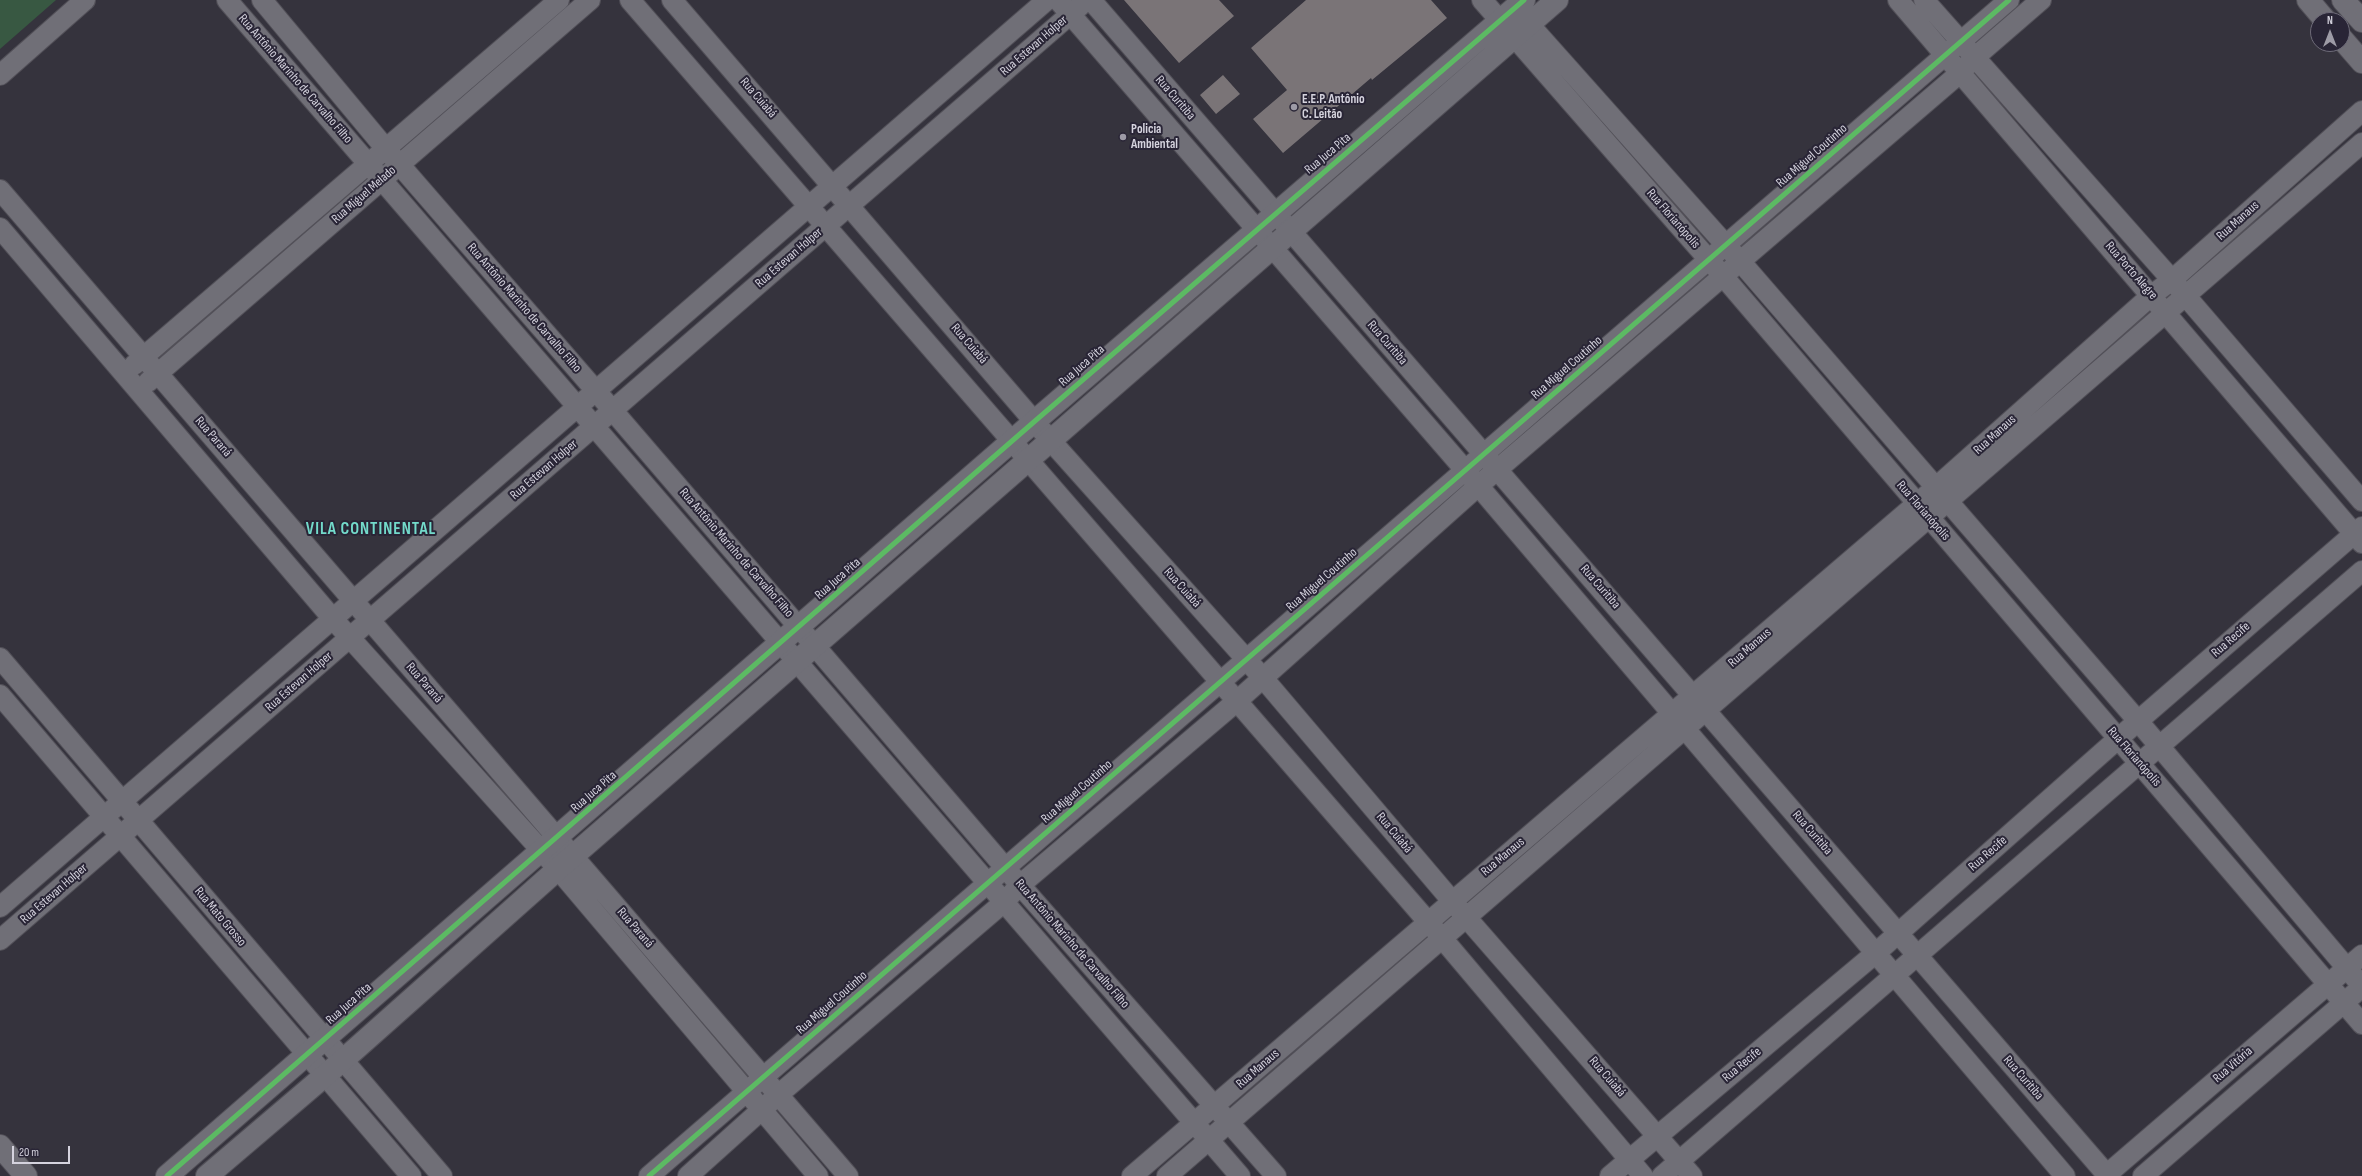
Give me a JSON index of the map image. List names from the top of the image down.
{
  "streets": {
    "street": [
      "Rua Estevan Holper",
      "Rua Antônio Marinho de Carvalho Filho",
      "Rua Cuiabá",
      "Rua Curitiba",
      "Rua Juca Pita",
      "Rua Miguel Coutinho",
      "Rua Miguel Melado",
      "Rua Florianópolis",
      "Rua Manaus",
      "Rua Porto Alegre",
      "Rua Paraná",
      "Rua Recife",
      "Rua Mato Grosso",
      "Rua Vitória"
    ]
  },
  "crossings": [
    ["Rua Estevan Holper", "Rua Antônio Marinho de Carvalho Filho"],
    ["Rua Estevan Holper", "Rua Cuiabá"],
    ["Rua Estevan Holper", "Rua Curitiba"],
    ["Rua Estevan Holper", "Rua Paraná"],
    ["Rua Estevan Holper", "Rua Mato Grosso"],
    ["Rua Antônio Marinho de Carvalho Filho", "Rua Juca Pita"],
    ["Rua Antônio Marinho de Carvalho Filho", "Rua Miguel Coutinho"],
    ["Rua Antônio Marinho de Carvalho Filho", "Rua Miguel Melado"],
    ["Rua Antônio Marinho de Carvalho Filho", "Rua Manaus"],
    ["Rua Cuiabá", "Rua Juca Pita"],
    ["Rua Cuiabá", "Rua Miguel Coutinho"],
    ["Rua Cuiabá", "Rua Manaus"],
    ["Rua Cuiabá", "Rua Recife"],
    ["Rua Curitiba", "Rua Juca Pita"],
    ["Rua Curitiba", "Rua Miguel Coutinho"],
    ["Rua Curitiba", "Rua Manaus"],
    ["Rua Curitiba", "Rua Recife"],
    ["Rua Curitiba", "Rua Vitória"],
    ["Rua Juca Pita", "Rua Florianópolis"],
    ["Rua Juca Pita", "Rua Paraná"],
    ["Rua Juca Pita", "Rua Mato Grosso"],
    ["Rua Miguel Coutinho", "Rua Florianópolis"],
    ["Rua Miguel Coutinho", "Rua Porto Alegre"],
    ["Rua Miguel Coutinho", "Rua Paraná"],
    ["Rua Miguel Melado", "Rua Paraná"],
    ["Rua Florianópolis", "Rua Manaus"],
    ["Rua Florianópolis", "Rua Recife"],
    ["Rua Florianópolis", "Rua Vitória"],
    ["Rua Manaus", "Rua Porto Alegre"],
    ["Rua Porto Alegre", "Rua Recife"]
  ],
  "districts": ["VILA CONTINENTAL"],
  "places": ["E.E.P. Antônio C. Leitão", "Policia Ambiental"],
  "scale_bar": "20 m",
  "north": "top"
}
